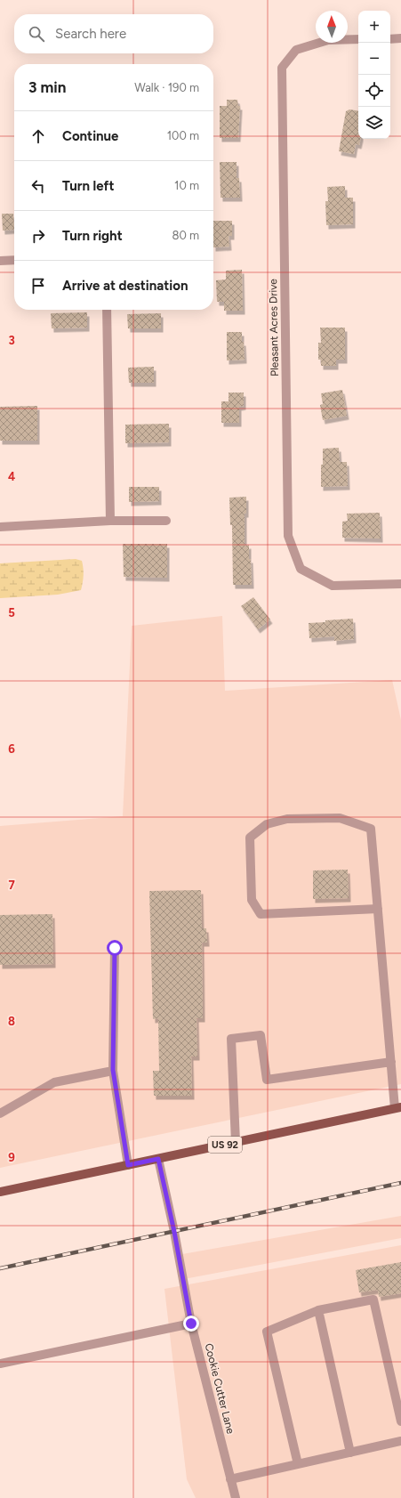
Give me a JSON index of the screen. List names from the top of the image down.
{
  "streets": {
    "main road": ["US 92"],
    "street": ["Pleasant Acres Drive", "Cookie Cutter Lane"]
  },
  "crossings": [
    ["US 92", "Cookie Cutter Lane"]
  ],
  "north": "top",
  "page": {
    "map_buttons": ["+", "−"],
    "search": "Search here",
    "heading": ["3 min", "Walk · 190 m"],
    "list": [
      ["Continue", "100 m"],
      ["Turn left", "10 m"],
      ["Turn right", "80 m"],
      "Arrive at destination"
    ]
  },
  "grid": {
    "rows": [
      "3",
      "4",
      "5",
      "6",
      "7",
      "8",
      "9"
    ]
  }
}
